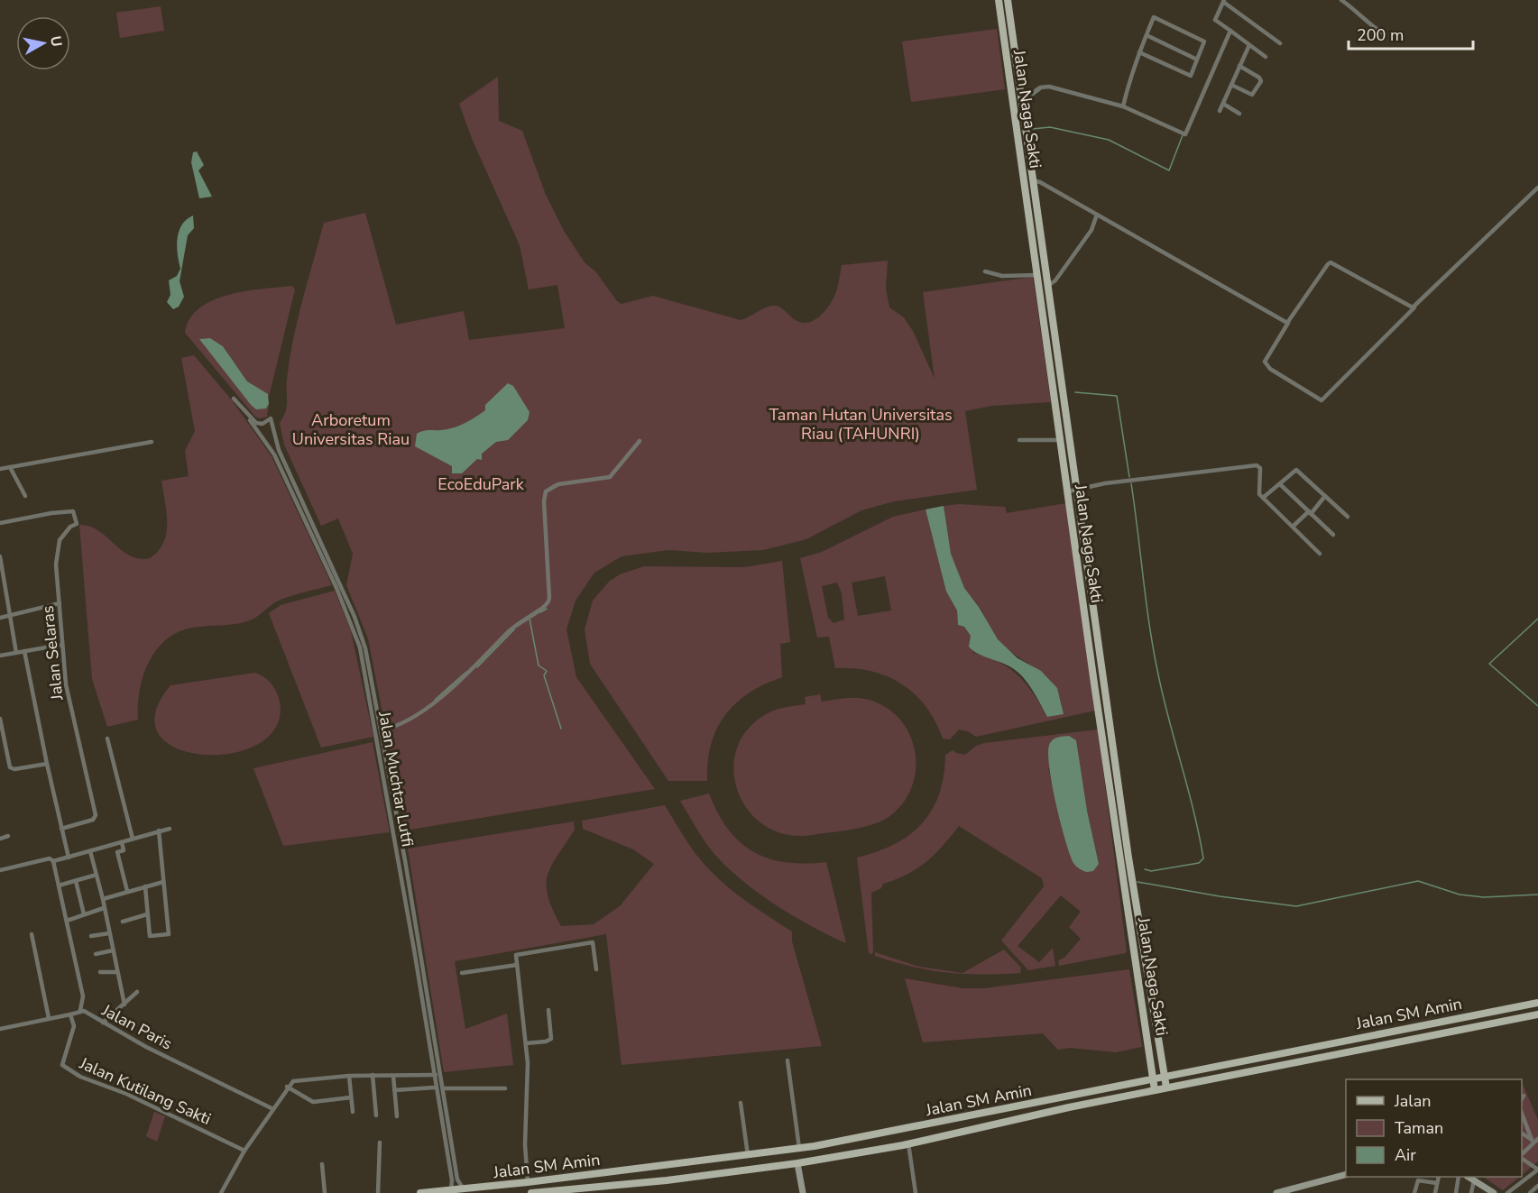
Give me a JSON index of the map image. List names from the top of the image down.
{
  "streets": {
    "main road": ["Jalan Naga Sakti", "Jalan SM Amin"],
    "street": [
      "Jalan Selaras",
      "Jalan Muchtar Lutfi",
      "Jalan Paris",
      "Jalan Kutilang Sakti"
    ]
  },
  "crossings": [
    ["Jalan Naga Sakti", "Jalan SM Amin"],
    ["Jalan Muchtar Lutfi", "Jalan SM Amin"],
    ["Jalan Paris", "Jalan Kutilang Sakti"]
  ],
  "parks": ["Taman Hutan Universitas Riau (TAHUNRI)", "Arboretum Universitas Riau", "EcoEduPark"],
  "legend": ["Jalan", "Taman", "Air"],
  "scale_bar": "200 m",
  "north": "right"
}
